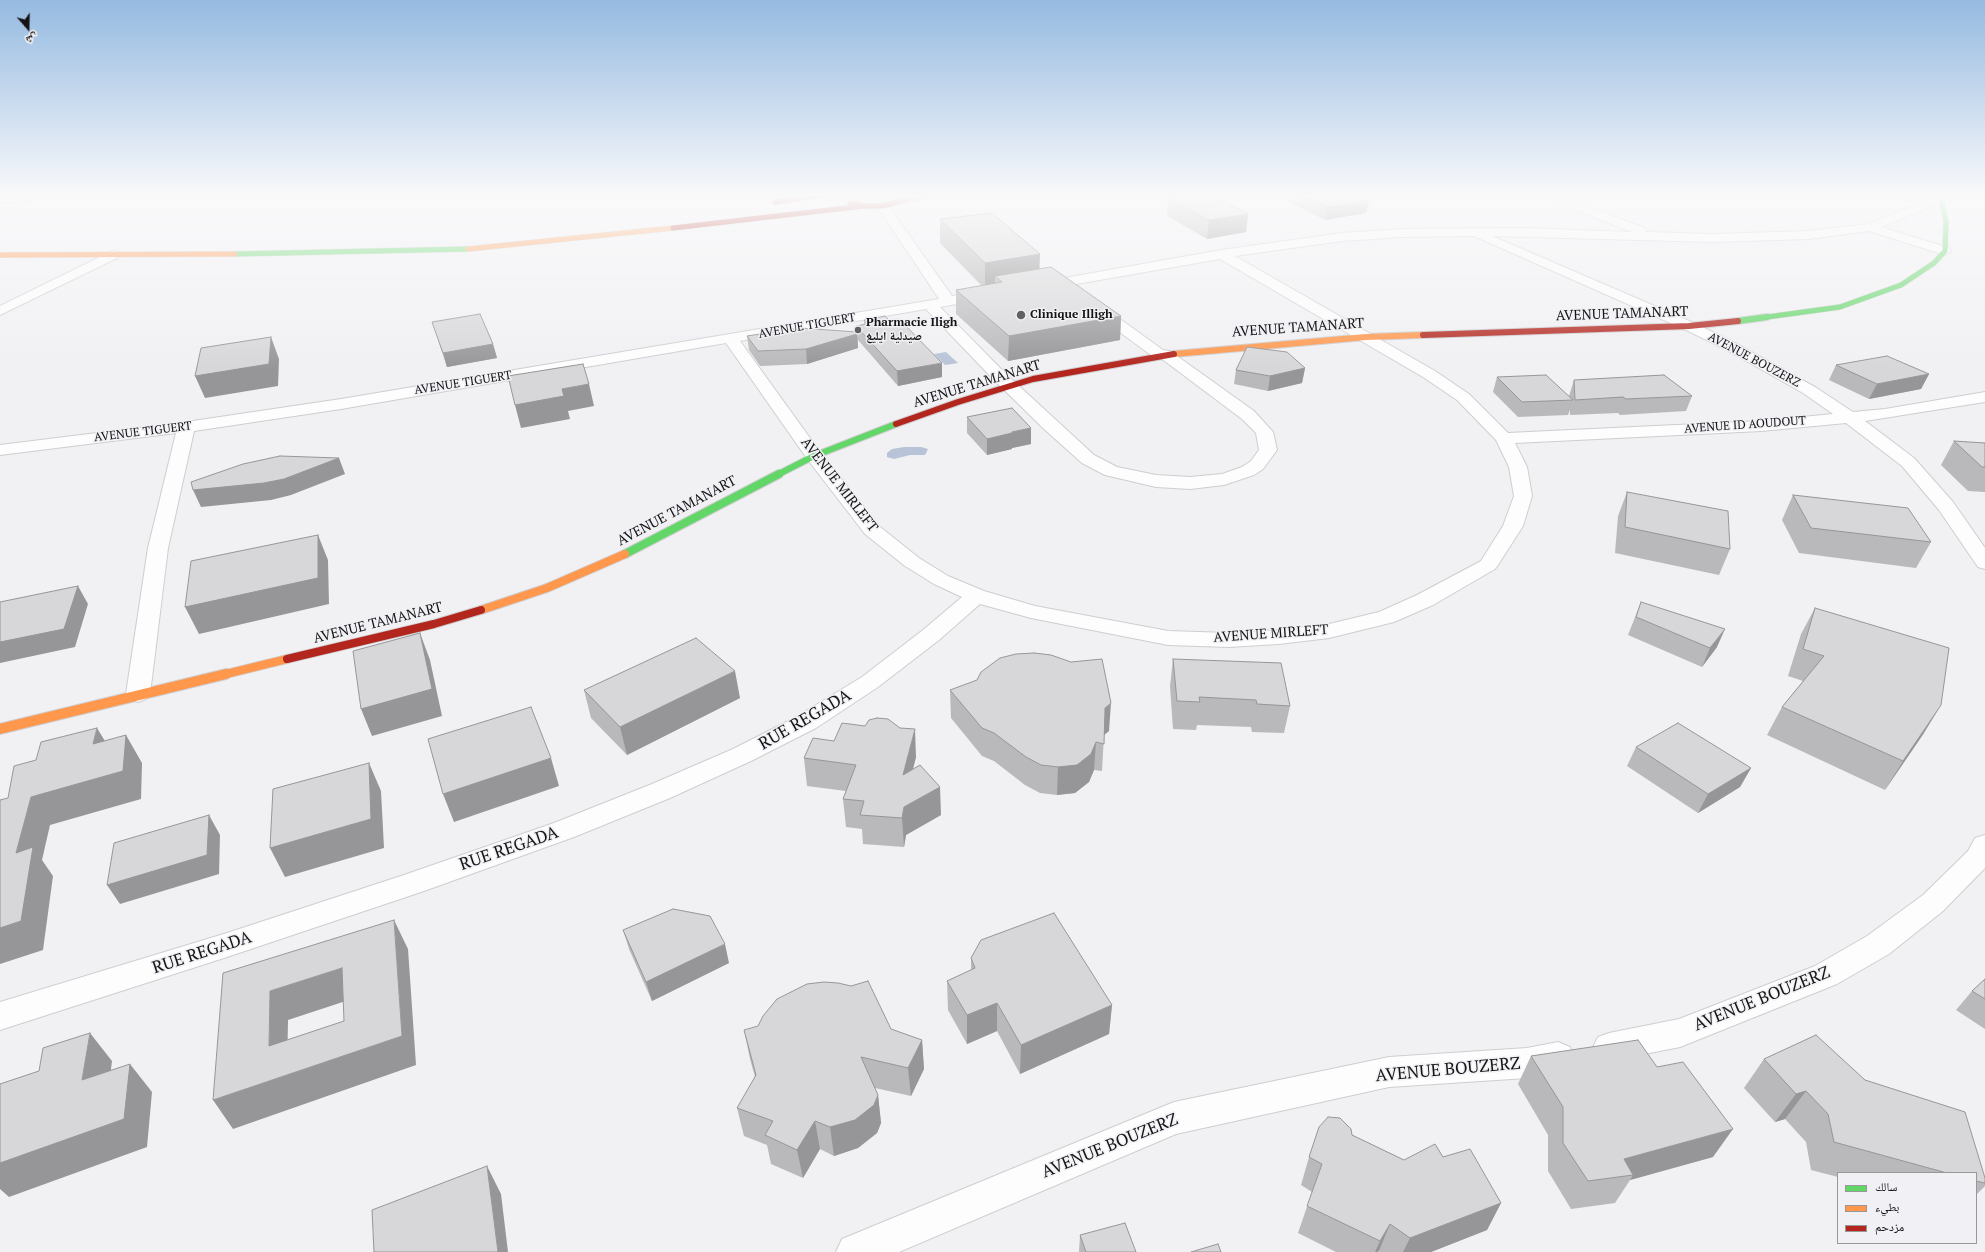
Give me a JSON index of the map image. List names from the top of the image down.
{
  "streets": {
    "main road": ["AVENUE TAMANART"],
    "street": [
      "AVENUE TIGUERT",
      "AVENUE BOUZERZ",
      "AVENUE ID AOUDOUT",
      "AVENUE MIRLEFT",
      "RUE REGADA"
    ]
  },
  "crossings": [
    ["AVENUE TAMANART", "AVENUE BOUZERZ"],
    ["AVENUE TAMANART", "AVENUE MIRLEFT"],
    ["AVENUE TIGUERT", "AVENUE MIRLEFT"],
    ["AVENUE BOUZERZ", "AVENUE ID AOUDOUT"],
    ["AVENUE ID AOUDOUT", "AVENUE MIRLEFT"],
    ["AVENUE MIRLEFT", "RUE REGADA"]
  ],
  "places": ["Clinique Illigh", "Pharmacie Iligh صيدلية ايليغ"],
  "legend": ["سالك", "بطيء", "مزدحم"],
  "north": "bottom"
}
